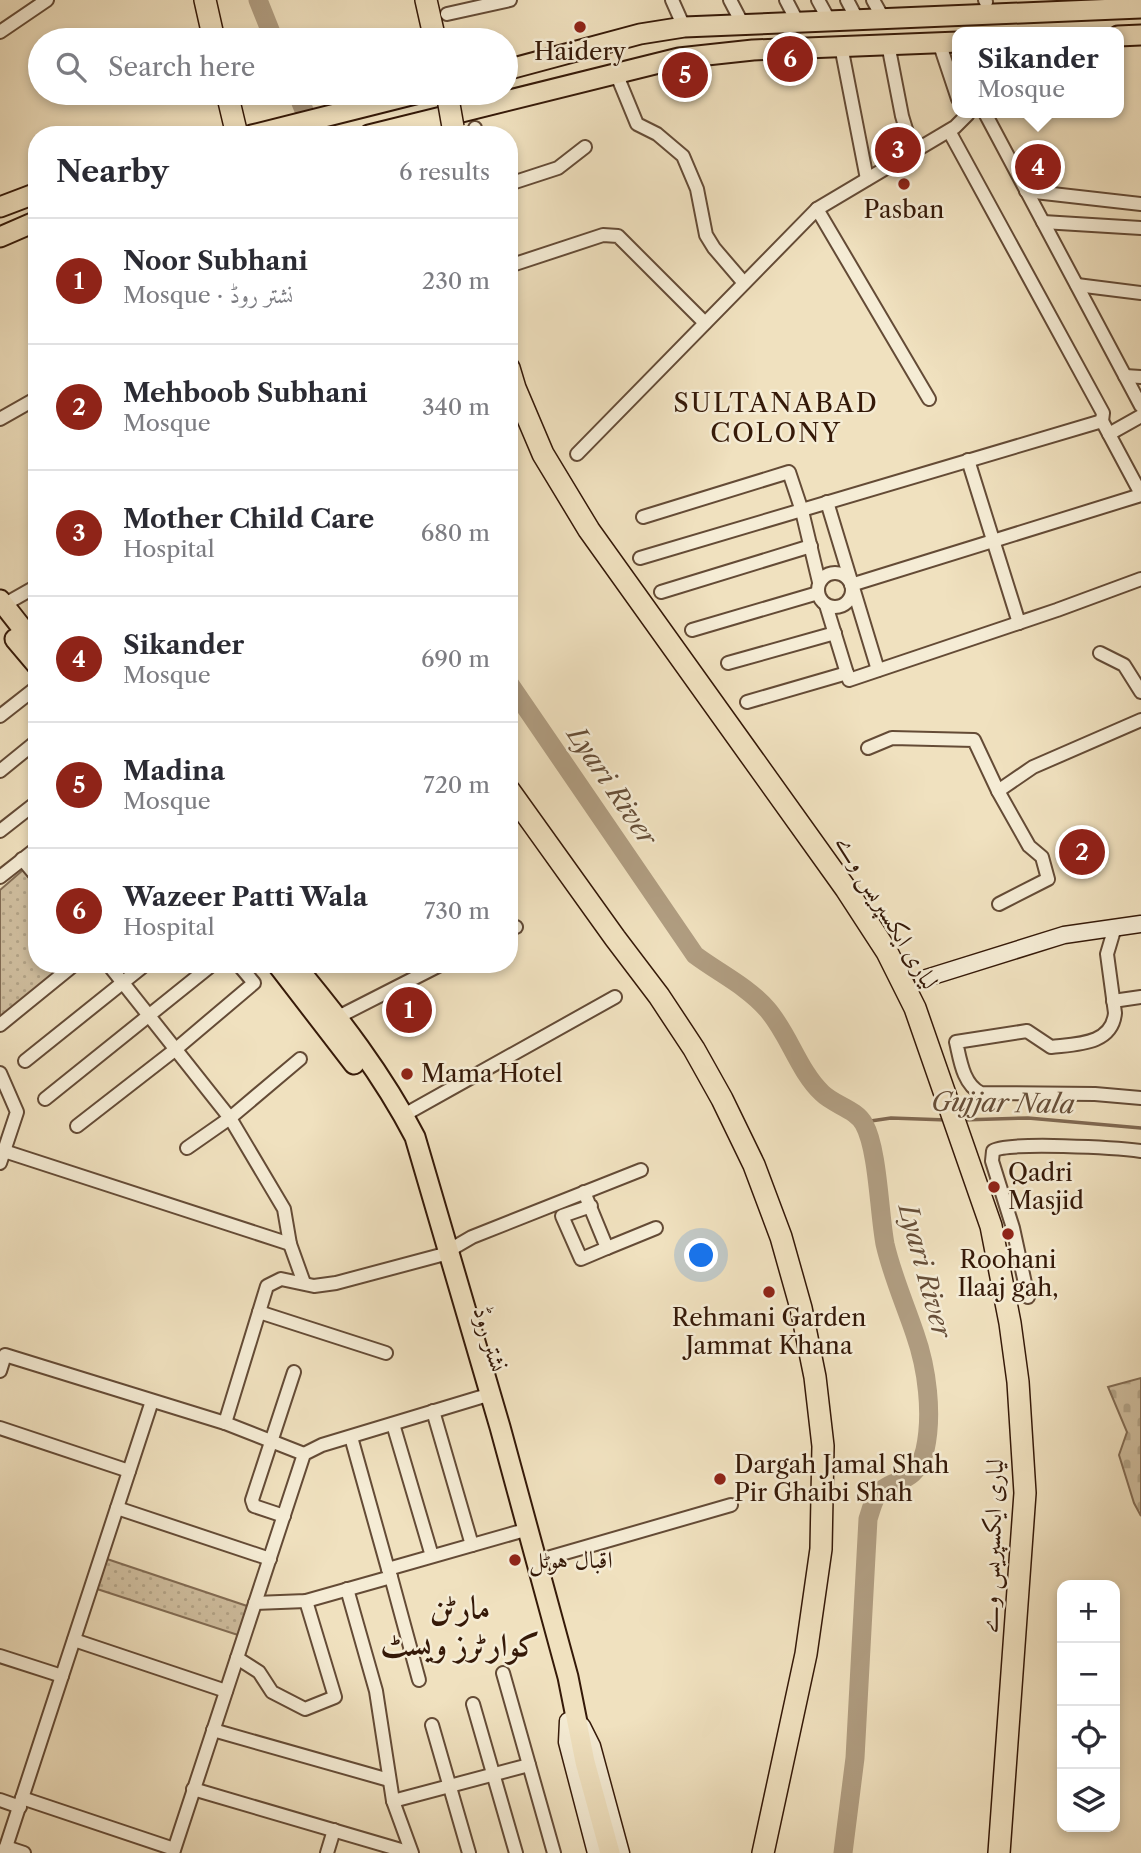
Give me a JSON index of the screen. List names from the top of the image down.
{
  "streets": {
    "highway": ["لیاری ایکسپریس وے"],
    "main road": ["نشتر روڈ"]
  },
  "districts": ["SULTANABAD COLONY", "مارٹن کوارٹرز ویسٹ"],
  "water": ["Lyari River", "Gujjar Nala"],
  "places": [
    "Haidery",
    "Pasban",
    "Mama Hotel",
    "Qadri Masjid",
    "Roohani Ilaaj gah,",
    "Rehmani Garden Jammat Khana",
    "Dargah Jamal Shah Pir Ghaibi Shah",
    "اقبال ہوٹل"
  ],
  "page": {
    "popup": ["Sikander", "Mosque"],
    "search": "Search here",
    "pins": [
      "6",
      "5",
      "3",
      "4",
      "2",
      "1"
    ],
    "heading": ["Nearby", "6 results"],
    "list": [
      {
        "mark": "1",
        "name": "Noor Subhani",
        "note": "Mosque · نشتر روڈ",
        "value": "230 m"
      },
      {
        "mark": "2",
        "name": "Mehboob Subhani",
        "note": "Mosque",
        "value": "340 m"
      },
      {
        "mark": "3",
        "name": "Mother Child Care",
        "note": "Hospital",
        "value": "680 m"
      },
      {
        "mark": "4",
        "name": "Sikander",
        "note": "Mosque",
        "value": "690 m"
      },
      {
        "mark": "5",
        "name": "Madina",
        "note": "Mosque",
        "value": "720 m"
      },
      {
        "mark": "6",
        "name": "Wazeer Patti Wala",
        "note": "Hospital",
        "value": "730 m"
      }
    ],
    "map_buttons": ["+", "−"]
  }
}
